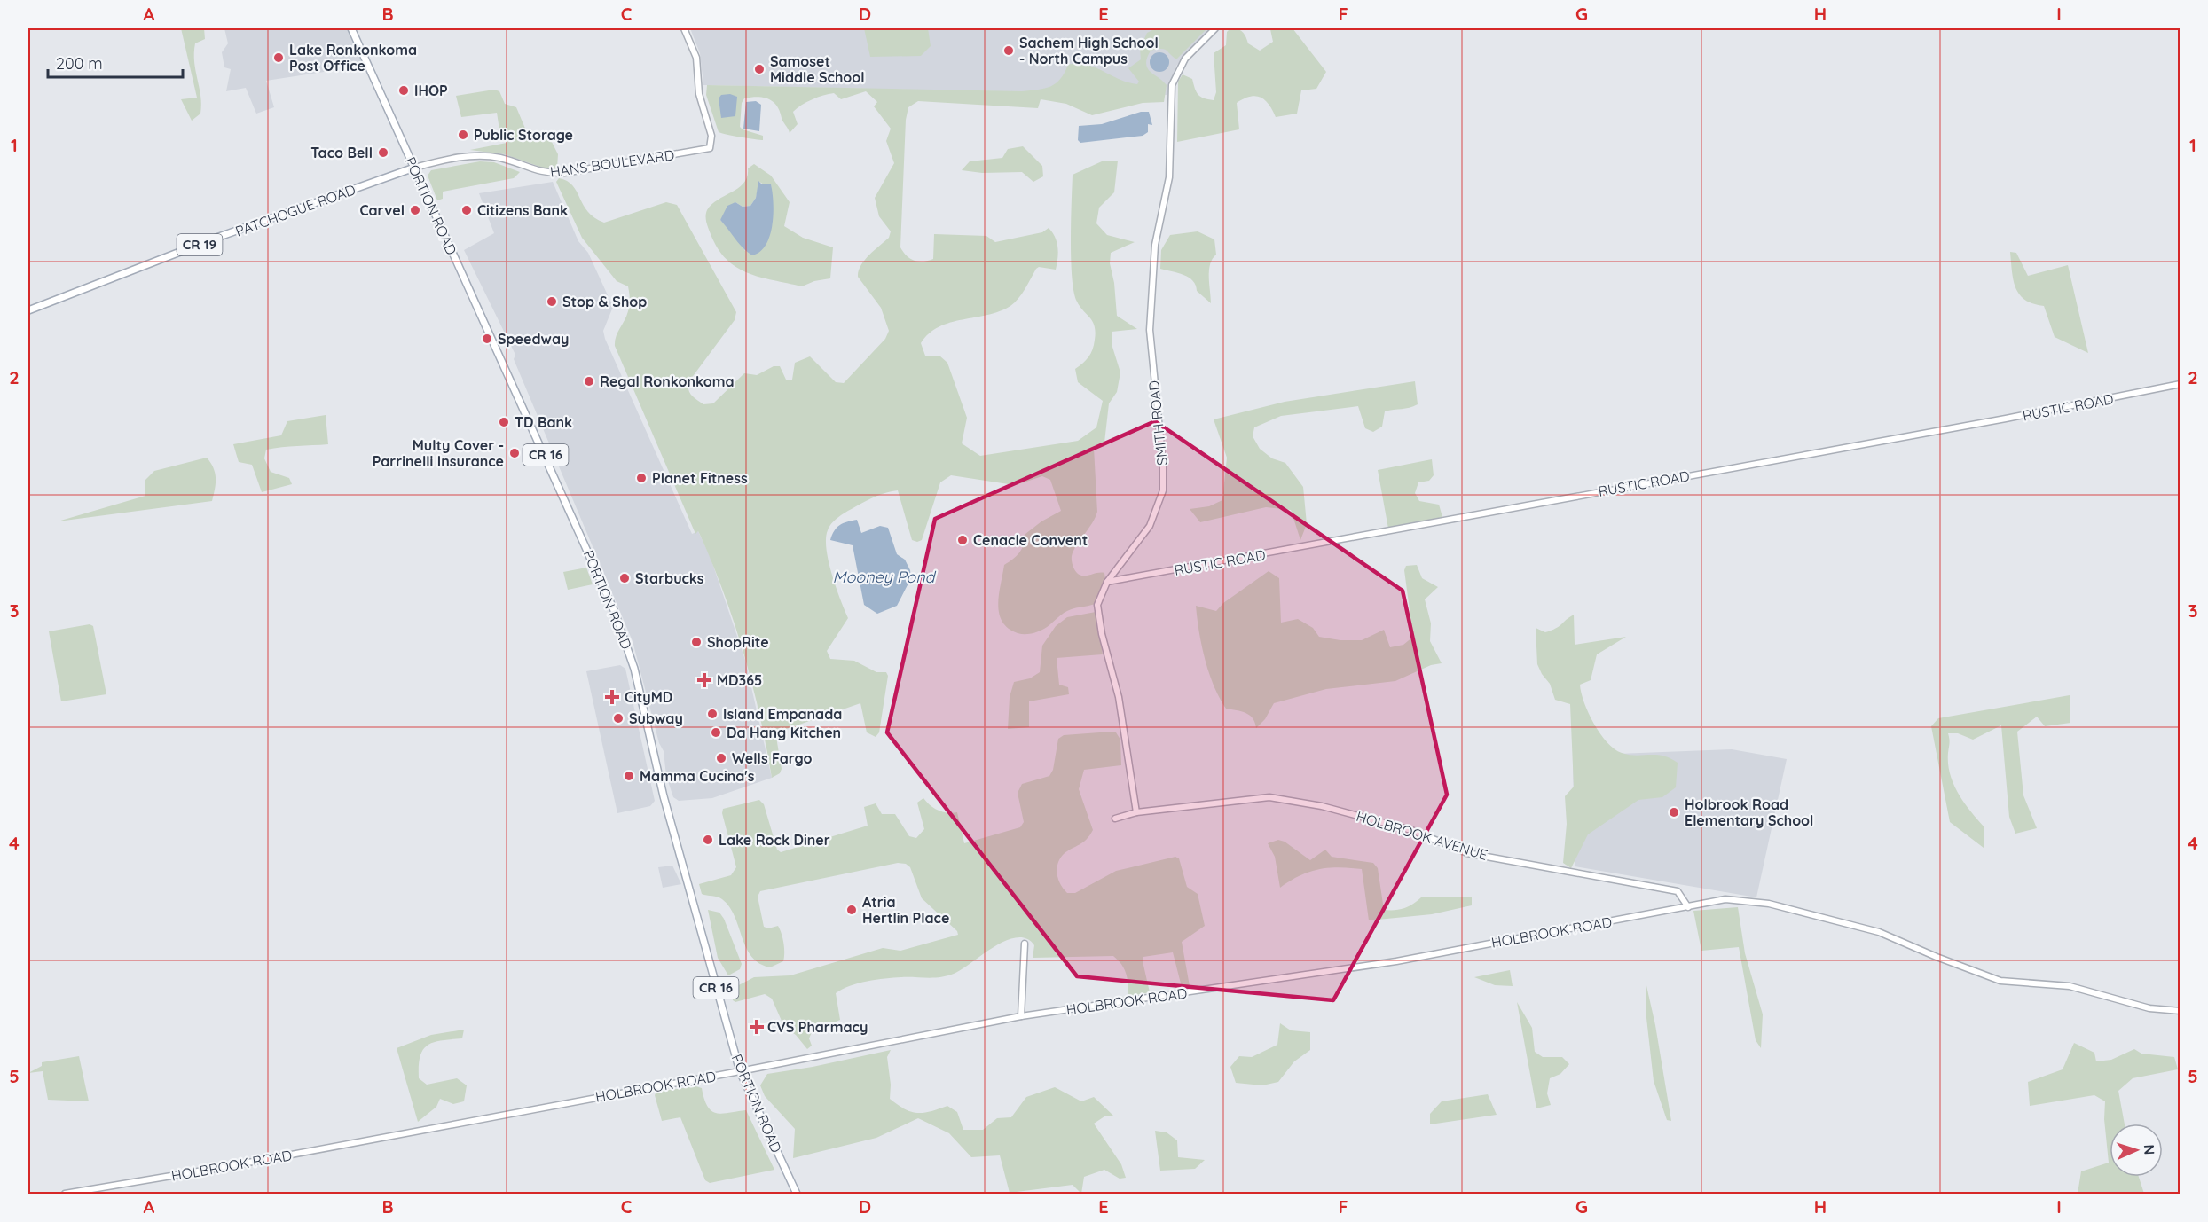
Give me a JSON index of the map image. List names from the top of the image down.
{
  "streets": {
    "main road": [
      "PORTION ROAD",
      "PATCHOGUE ROAD",
      "CR 19",
      "CR 16"
    ],
    "street": [
      "HANS BOULEVARD",
      "RUSTIC ROAD",
      "SMITH ROAD",
      "HOLBROOK AVENUE",
      "HOLBROOK ROAD"
    ]
  },
  "crossings": [
    ["HANS BOULEVARD", "PORTION ROAD"],
    ["HANS BOULEVARD", "PATCHOGUE ROAD"],
    ["PORTION ROAD", "PATCHOGUE ROAD"],
    ["PORTION ROAD", "HOLBROOK ROAD"],
    ["RUSTIC ROAD", "SMITH ROAD"],
    ["SMITH ROAD", "HOLBROOK AVENUE"],
    ["HOLBROOK AVENUE", "HOLBROOK ROAD"]
  ],
  "water": ["Mooney Pond"],
  "places": {
    "other": [
      "Sachem High School - North Campus",
      "Lake Ronkonkoma Post Office",
      "Samoset Middle School",
      "IHOP",
      "Public Storage",
      "Taco Bell",
      "Carvel",
      "Citizens Bank",
      "Stop & Shop",
      "Speedway",
      "Regal Ronkonkoma",
      "TD Bank",
      "Multy Cover - Parrinelli Insurance",
      "Planet Fitness",
      "Cenacle Convent",
      "Starbucks",
      "ShopRite",
      "Island Empanada",
      "Subway",
      "Da Hang Kitchen",
      "Wells Fargo",
      "Mamma Cucina's",
      "Holbrook Road Elementary School",
      "Lake Rock Diner",
      "Atria Hertlin Place"
    ],
    "health": ["MD365", "CityMD", "CVS Pharmacy"]
  },
  "scale_bar": "200 m",
  "north": "right",
  "grid": {
    "columns": [
      "A",
      "B",
      "C",
      "D",
      "E",
      "F",
      "G",
      "H",
      "I"
    ],
    "rows": [
      "1",
      "2",
      "3",
      "4",
      "5"
    ]
  }
}
